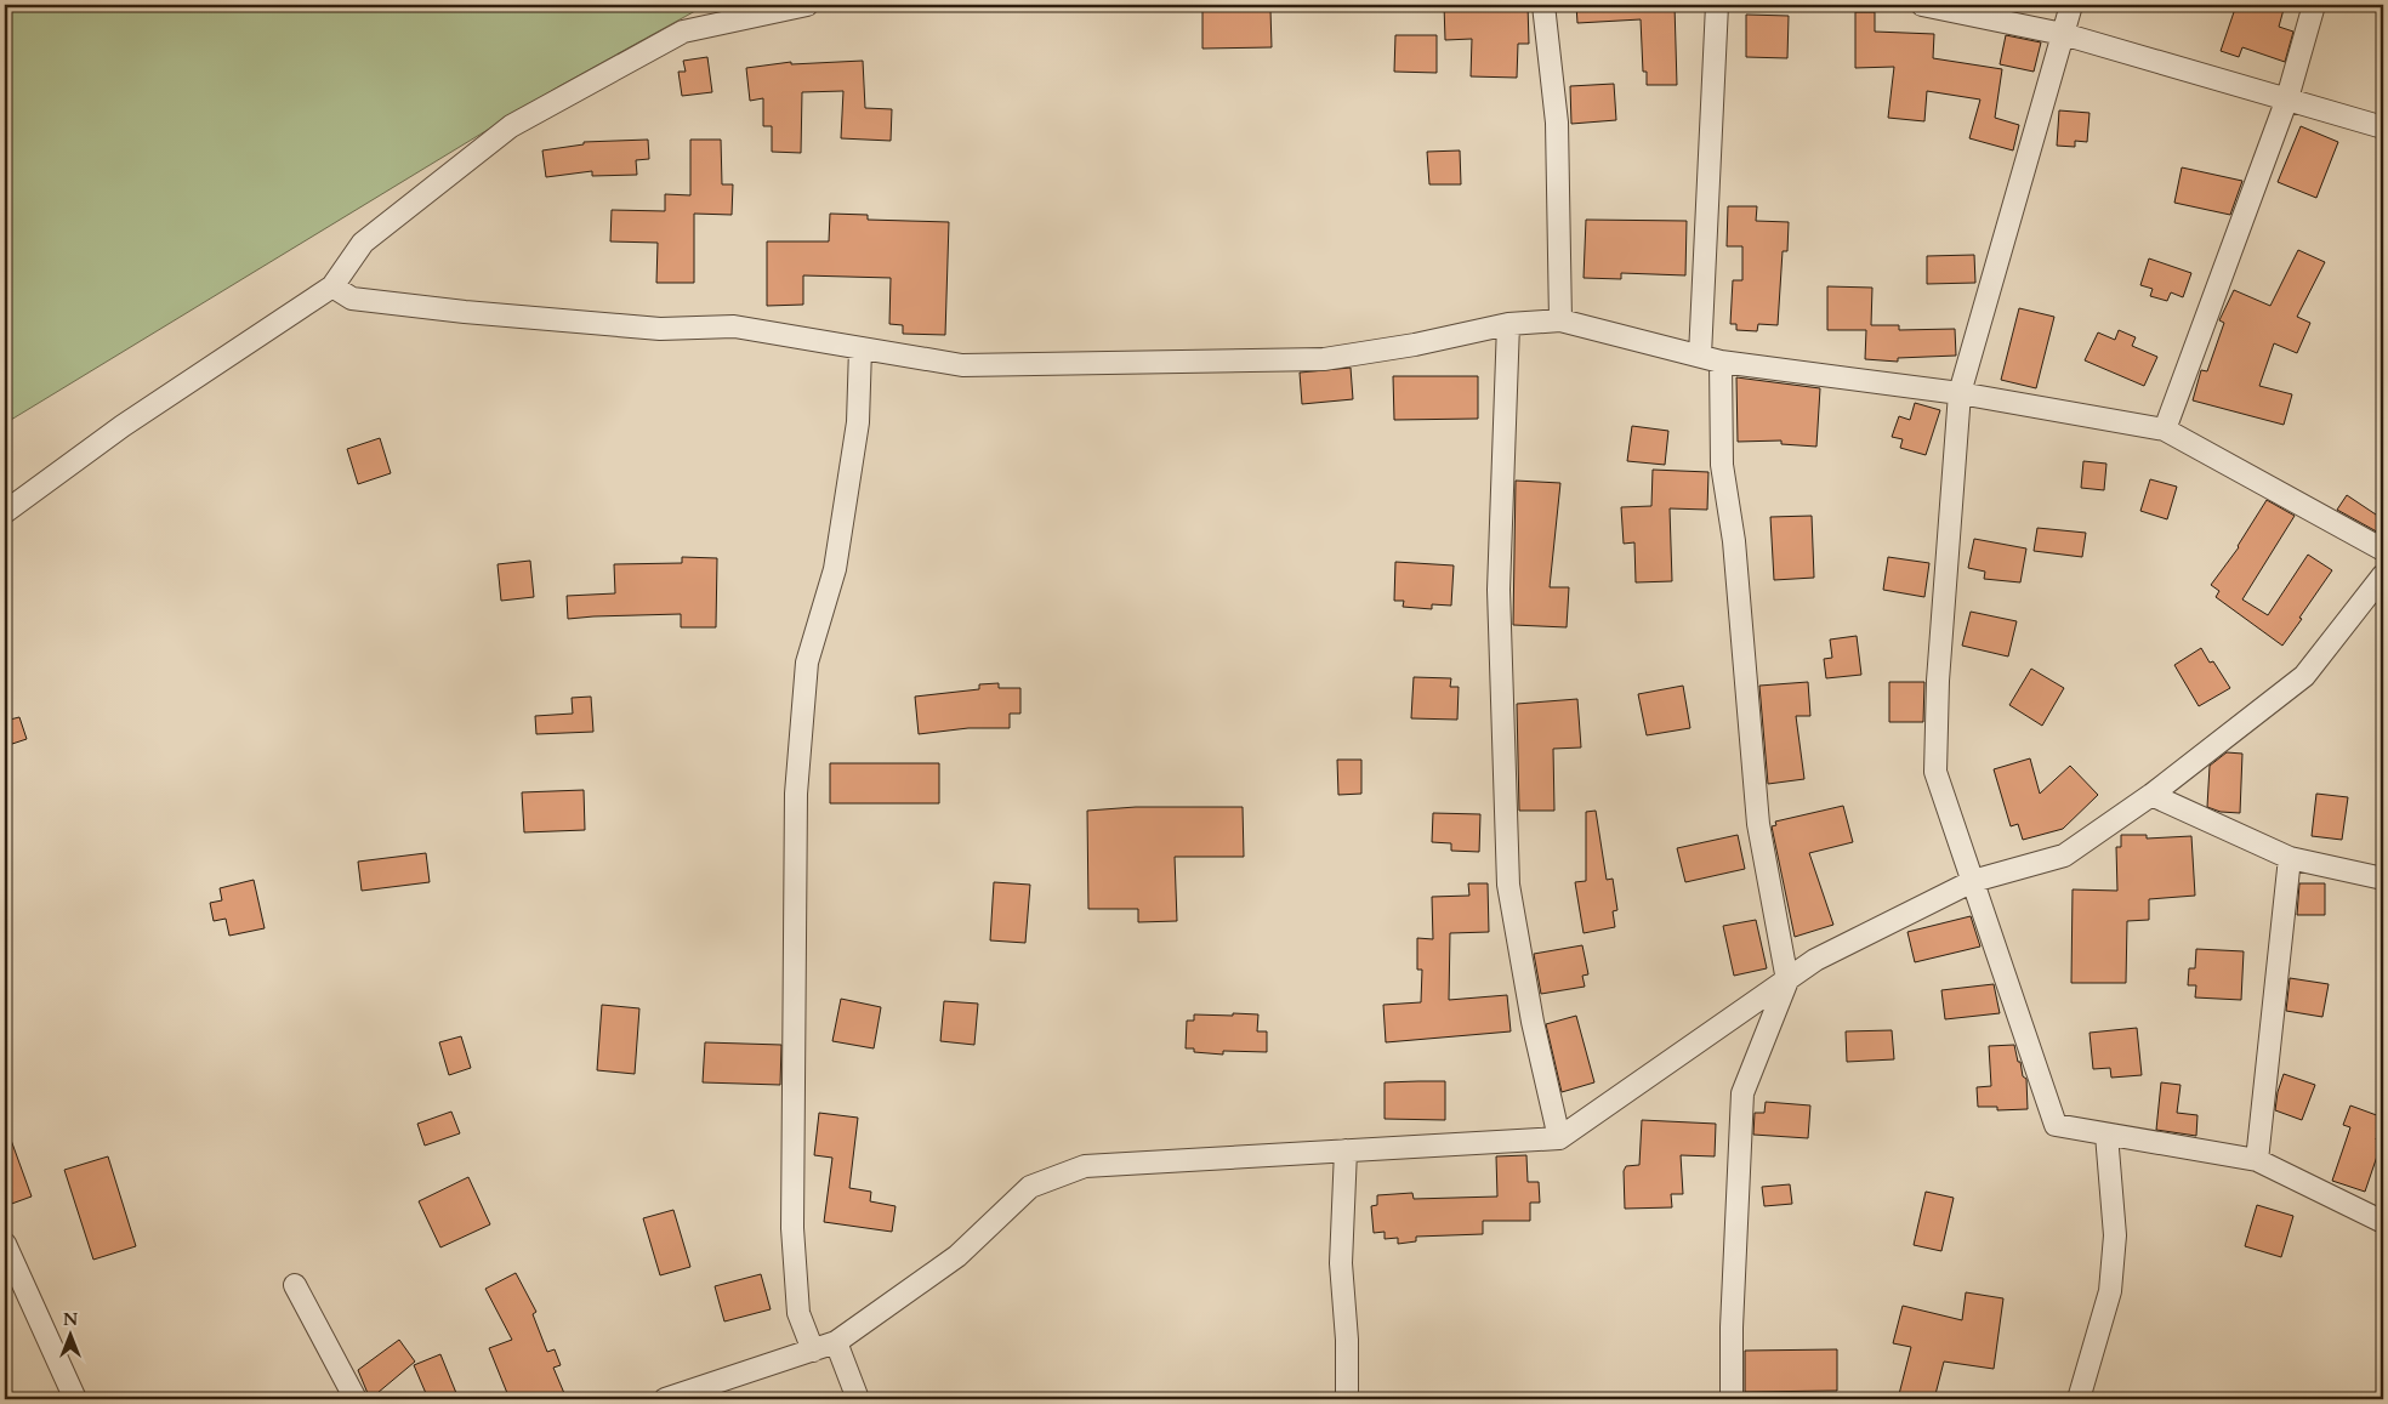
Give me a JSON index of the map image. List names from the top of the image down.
{
  "north": "top"
}
